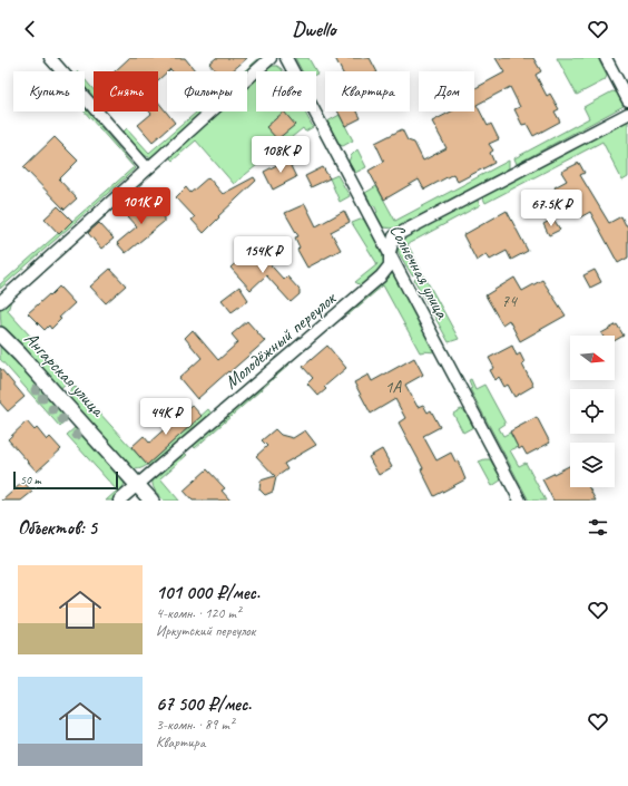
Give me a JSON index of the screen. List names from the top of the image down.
{
  "streets": {
    "street": ["Солнечная улица", "Молодёжный переулок", "Ангарская улица"]
  },
  "crossings": [
    ["Солнечная улица", "Молодёжный переулок"],
    ["Молодёжный переулок", "Ангарская улица"]
  ],
  "house_numbers": ["74", "1А"],
  "scale_bar": "50 m",
  "north": "right",
  "page": {
    "header": "Dwello",
    "chip": [
      "Купить",
      "Снять",
      "Фильтры",
      "Новое",
      "Квартира",
      "Дом"
    ],
    "price": [
      "108K ₽",
      "101K ₽",
      "67.5K ₽",
      "154K ₽",
      "44K ₽"
    ],
    "scale": "50 m",
    "heading": "Объектов: 5",
    "list": [
      {
        "name": "101 000 ₽/мес.",
        "note": "4-комн. · 120 m² · Иркутский переулок"
      },
      {
        "name": "67 500 ₽/мес.",
        "note": "3-комн. · 89 m² · Квартира"
      }
    ]
  }
}
